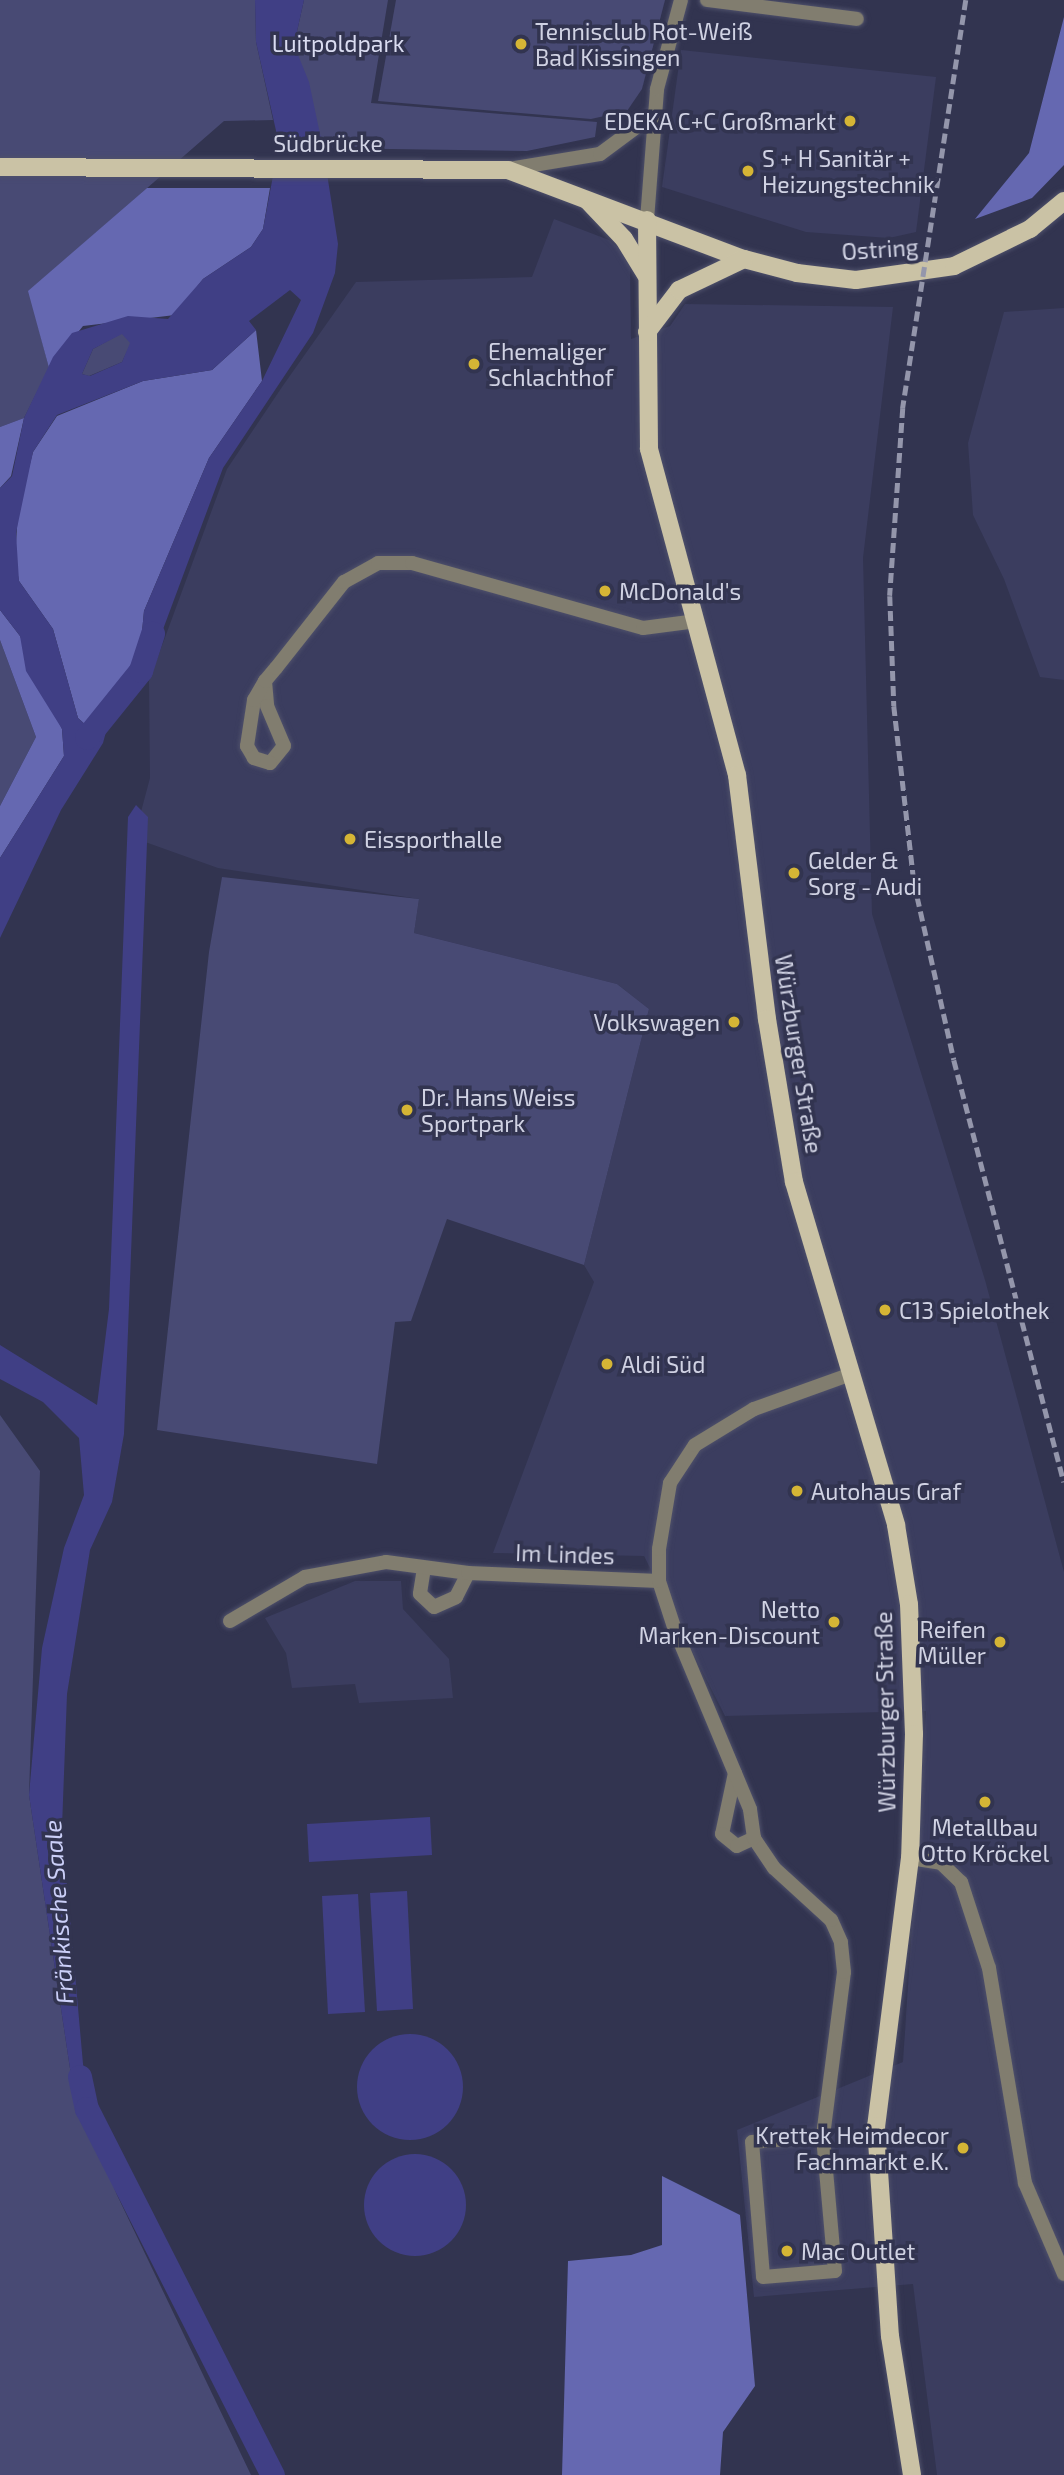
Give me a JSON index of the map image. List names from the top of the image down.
{
  "streets": {
    "main road": ["Südbrücke", "Ostring", "Würzburger Straße"],
    "street": ["Im Lindes"]
  },
  "crossings": [
    ["Südbrücke", "Ostring"],
    ["Südbrücke", "Würzburger Straße"],
    ["Ostring", "Würzburger Straße"]
  ],
  "water": ["Fränkische Saale"],
  "parks": ["Luitpoldpark"],
  "places": [
    "Tennisclub Rot-Weiß Bad Kissingen",
    "EDEKA C+C Großmarkt",
    "S + H Sanitär + Heizungstechnik",
    "Ehemaliger Schlachthof",
    "McDonald's",
    "Eissporthalle",
    "Gelder & Sorg - Audi",
    "Volkswagen",
    "Dr. Hans Weiss Sportpark",
    "C13 Spielothek",
    "Aldi Süd",
    "Autohaus Graf",
    "Netto Marken-Discount",
    "Reifen Müller",
    "Metallbau Otto Kröckel",
    "Krettek Heimdecor Fachmarkt e.K.",
    "Mac Outlet"
  ]
}
